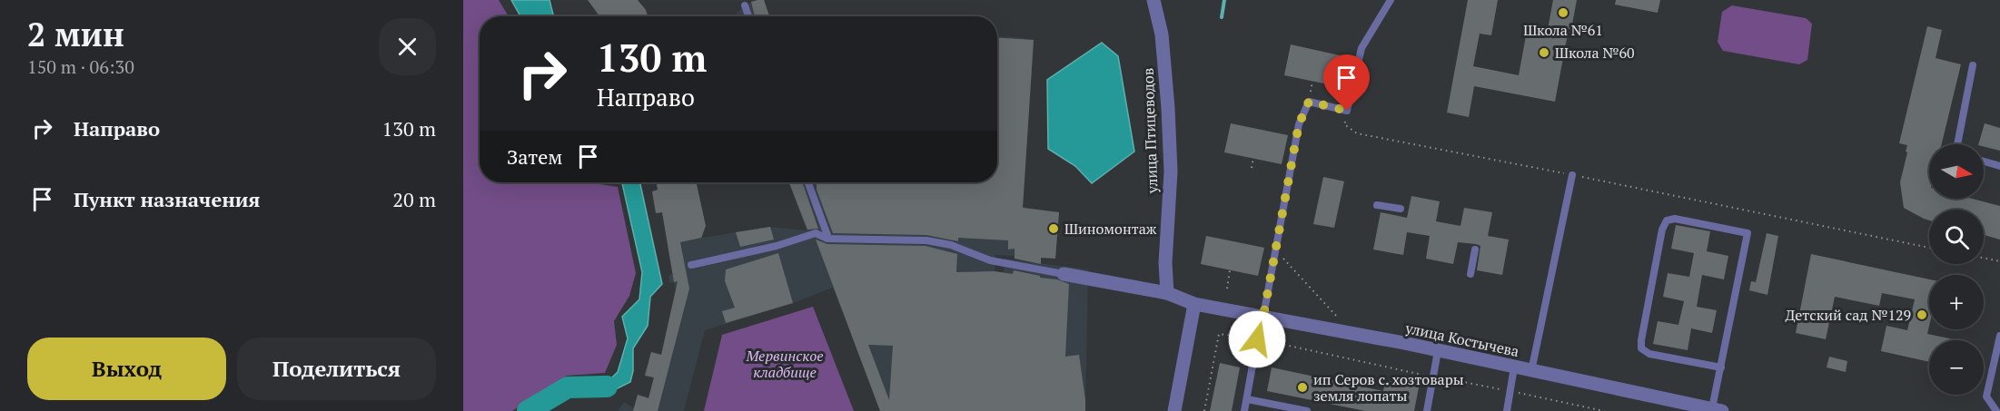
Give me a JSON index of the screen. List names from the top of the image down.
{
  "streets": {
    "street": ["улица Птицеводов", "улица Костычева"]
  },
  "crossings": [
    ["улица Птицеводов", "улица Костычева"]
  ],
  "parks": ["Мервинское кладбище"],
  "places": [
    "Школа №61",
    "Школа №60",
    "Шиномонтаж",
    "Детский сад №129",
    "ип Серов с. хозтовары земля лопаты"
  ],
  "north": "right",
  "page": {
    "heading": ["2 мин", "150 m · 06:30"],
    "turn": ["130 m", "Направо"],
    "list": [
      {
        "name": "Направо",
        "value": "130 m"
      },
      {
        "name": "Пункт назначения",
        "value": "20 m"
      }
    ],
    "then": "Затем",
    "map_buttons": ["+", "−"],
    "buttons": ["Выход", "Поделиться"]
  }
}
